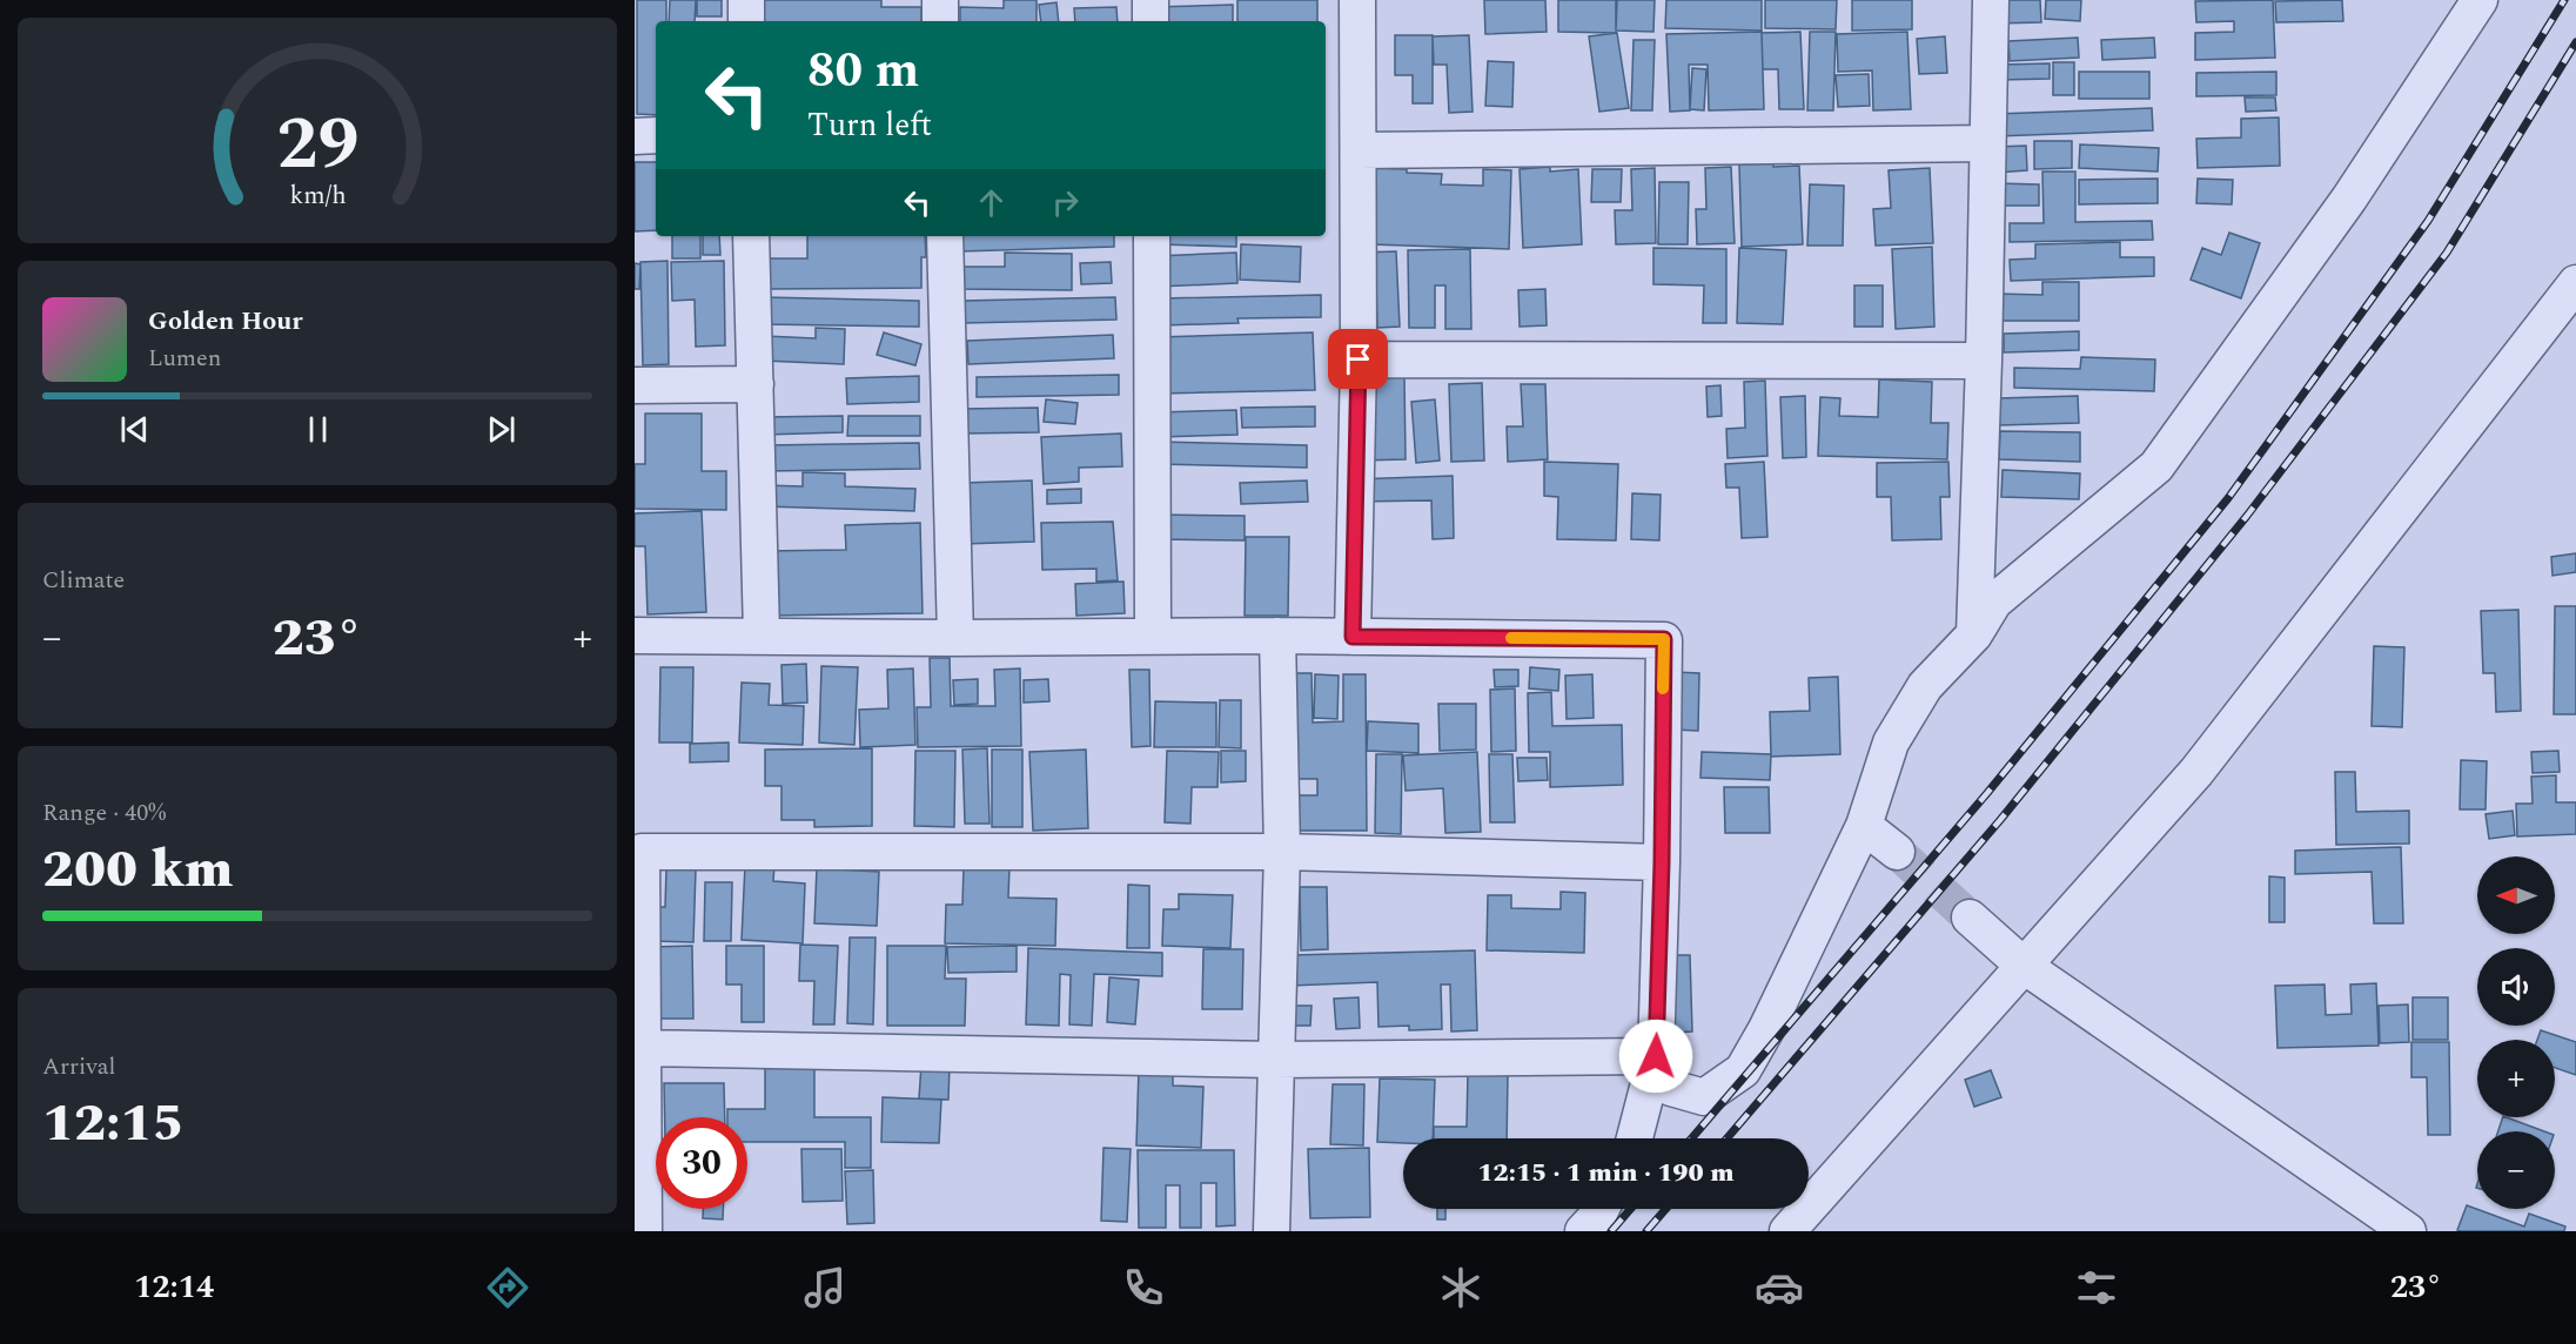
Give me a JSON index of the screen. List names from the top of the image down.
{
  "north": "left",
  "page": {
    "turn": ["80 m", "Turn left"],
    "song": ["Golden Hour", "Lumen"],
    "tile": [
      "Climate",
      ["Range · 40%", "200 km"],
      ["Arrival", "12:15"]
    ],
    "heat": ["−", "23°", "+"],
    "map_buttons": ["+", "−"],
    "limit": "30",
    "trip": "12:15 · 1 min · 190 m",
    "tabs": ["12:14", "23°"],
    "gauge": ["29", "km/h"]
  }
}
